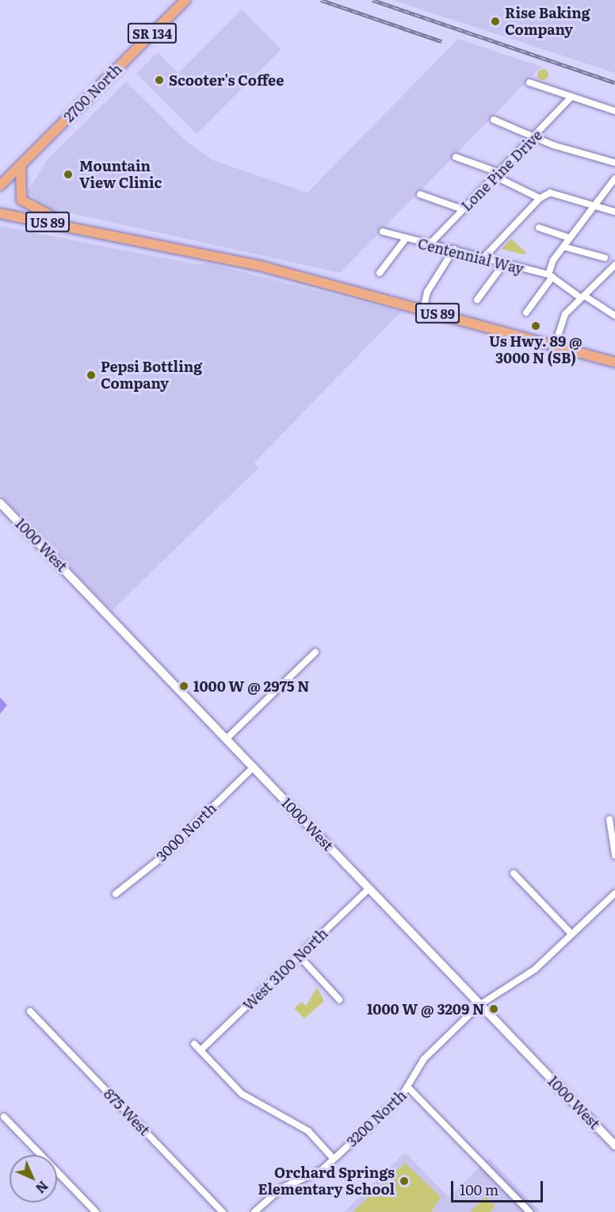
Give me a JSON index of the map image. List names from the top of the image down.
{
  "streets": {
    "main road": ["SR 134", "2700 North", "US 89"],
    "street": [
      "Lone Pine Drive",
      "Centennial Way",
      "1000 West",
      "3000 North",
      "West 3100 North",
      "875 West",
      "3200 North"
    ]
  },
  "crossings": [
    ["Lone Pine Drive", "Centennial Way"],
    ["1000 West", "3000 North"],
    ["1000 West", "West 3100 North"],
    ["1000 West", "3200 North"]
  ],
  "places": [
    "Rise Baking Company",
    "Scooter's Coffee",
    "Mountain View Clinic",
    "Us Hwy. 89 @ 3000 N (SB)",
    "Pepsi Bottling Company",
    "1000 W @ 2975 N",
    "1000 W @ 3209 N",
    "Orchard Springs Elementary School"
  ],
  "scale_bar": "100 m",
  "north": "bottom right"
}
